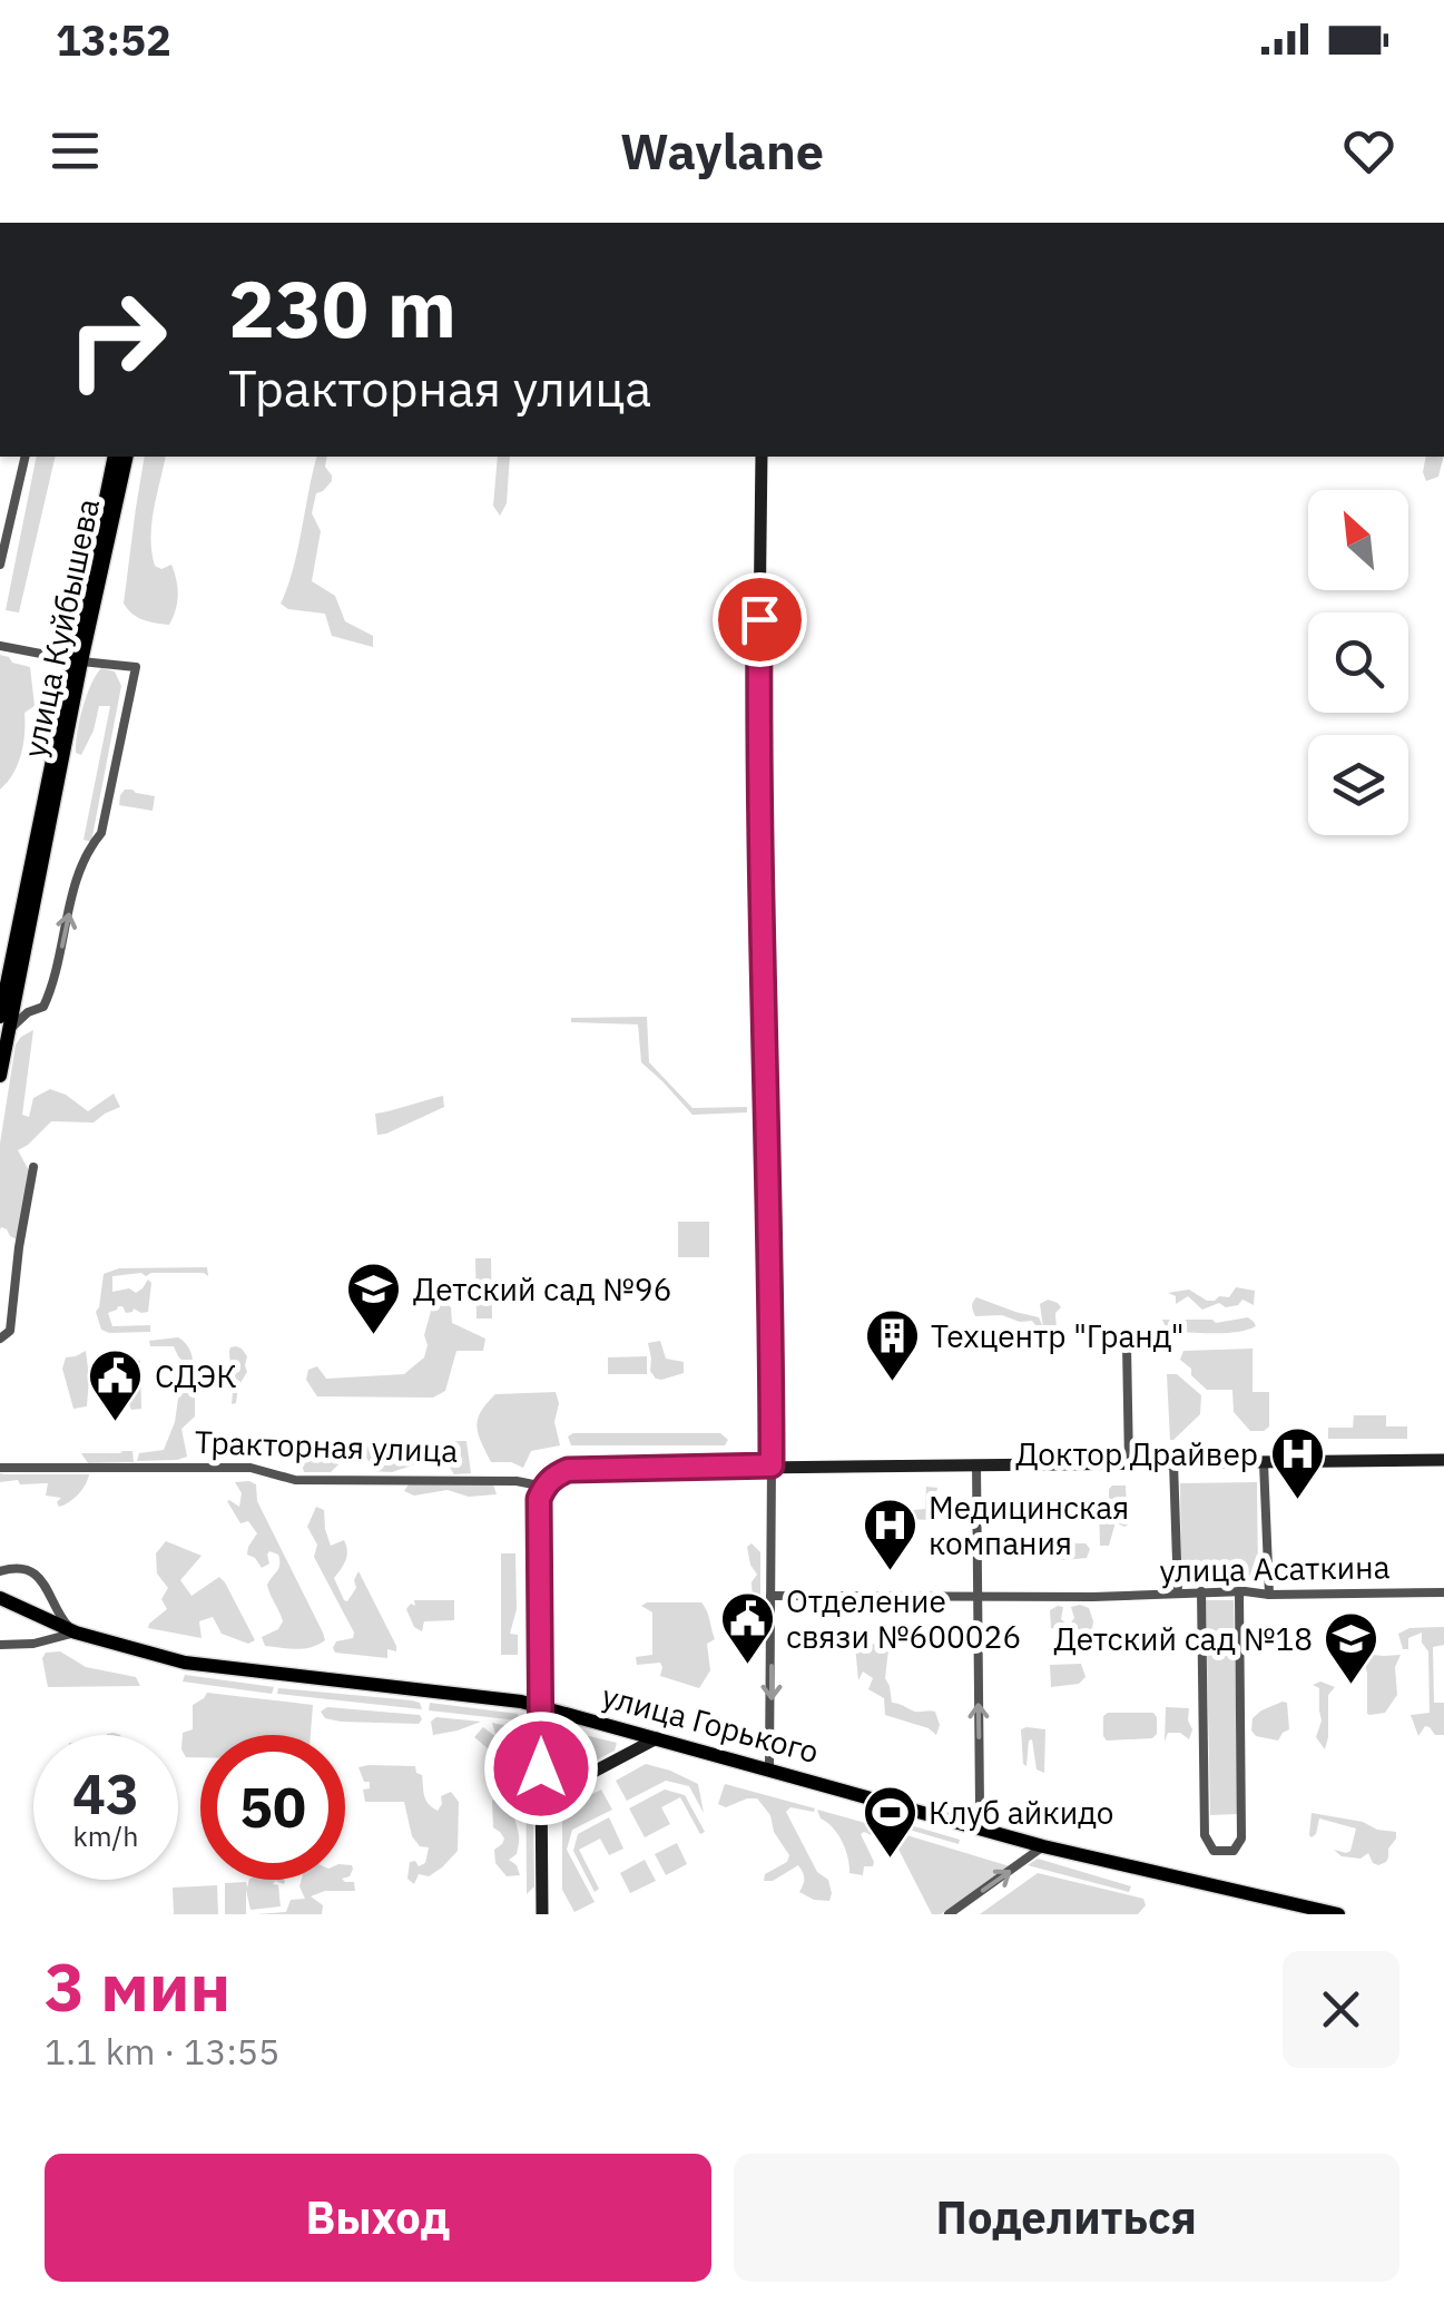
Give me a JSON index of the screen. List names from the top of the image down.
{
  "streets": {
    "main road": ["улица Куйбышева", "Тракторная улица", "улица Горького"],
    "street": ["улица Асаткина"]
  },
  "places": {
    "school or university": ["Детский сад №96", "Детский сад №18"],
    "building": ["Техцентр \"Гранд\""],
    "public building": ["СДЭК", "Отделение связи №600026"],
    "hospital": ["Доктор Драйвер", "Медицинская компания"],
    "sports": ["Клуб айкидо"]
  },
  "north": "top left",
  "page": {
    "status": "13:52",
    "header": "Waylane",
    "turn": ["230 m", "Тракторная улица"],
    "speed": "43 km/h",
    "limit": "50",
    "heading": ["3 мин", "1.1 km · 13:55"],
    "buttons": ["Выход", "Поделиться"]
  }
}
